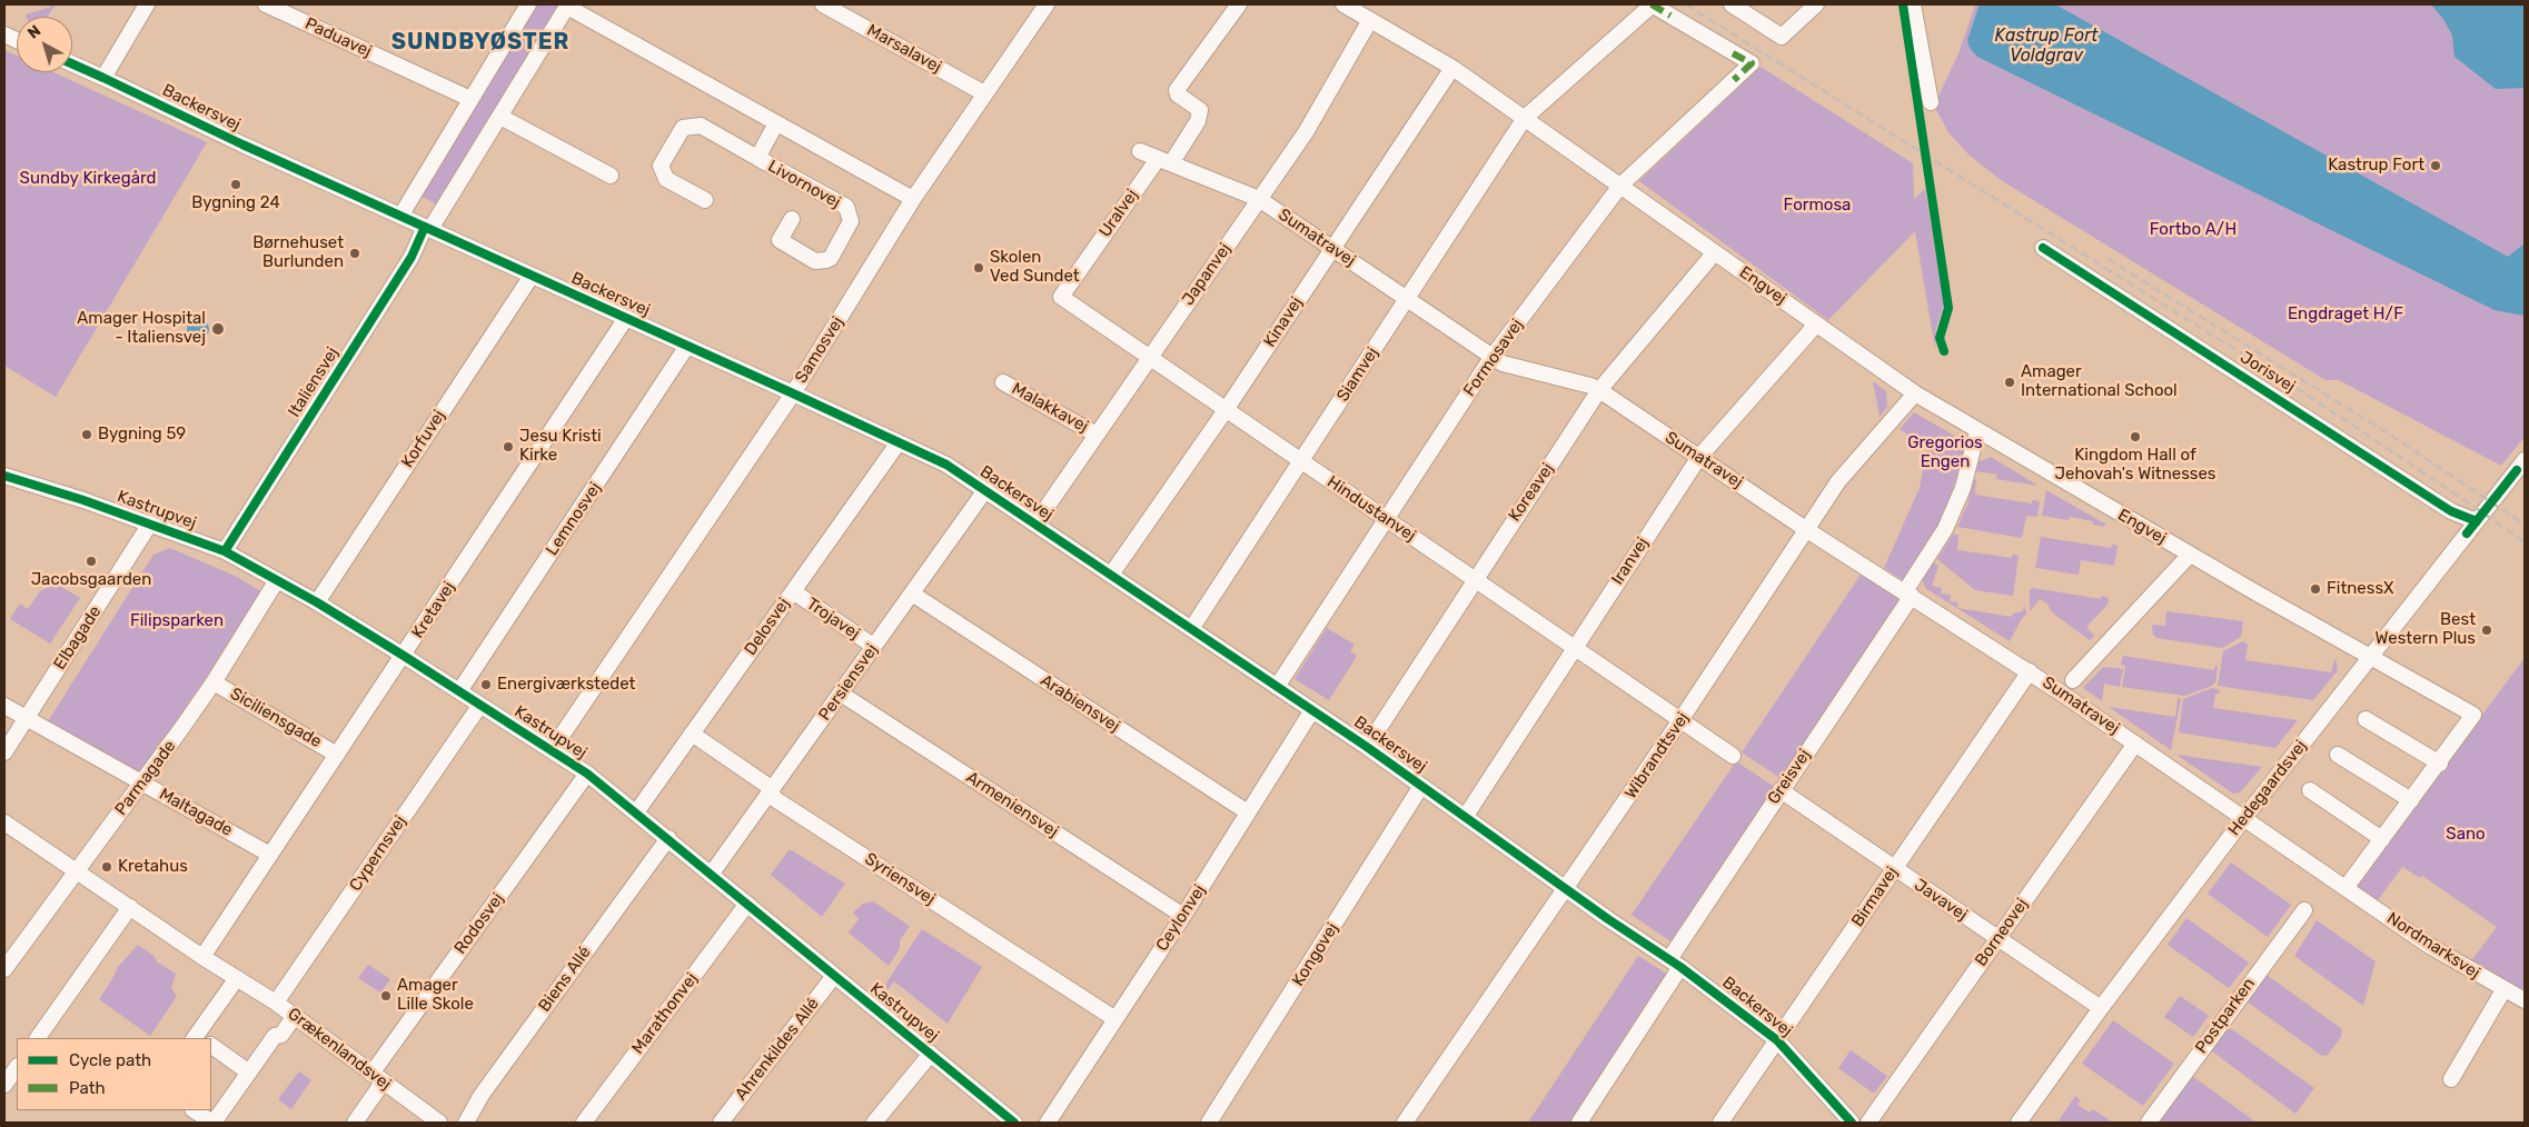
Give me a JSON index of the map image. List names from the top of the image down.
{
  "streets": {
    "street": [
      "Paduavej",
      "Marsalavej",
      "Backersvej",
      "Livornovej",
      "Uralvej",
      "Sumatravej",
      "Japanvej",
      "Engvej",
      "Kinavej",
      "Samosvej",
      "Formosavej",
      "Jorisvej",
      "Siamvej",
      "Italiensvej",
      "Malakkavej",
      "Korfuvej",
      "Koreavej",
      "Hindustanvej",
      "Kastrupvej",
      "Lemnosvej",
      "Iranvej",
      "Kretavej",
      "Trojavej",
      "Delosvej",
      "Elbagade",
      "Persiensvej",
      "Arabiensvej",
      "Siciliensgade",
      "Wibrandtsvej",
      "Greisvej",
      "Parmagade",
      "Hedegaardsvej",
      "Armeniensvej",
      "Maltagade",
      "Cypernsvej",
      "Syriensvej",
      "Birmavej",
      "Javavej",
      "Ceylonvej",
      "Rodosvej",
      "Borneovej",
      "Nordmarksvej",
      "Kongovej",
      "Biens Allé",
      "Marathonvej",
      "Postparken",
      "Grækenlandsvej",
      "Ahrenkildes Allé"
    ]
  },
  "crossings": [
    ["Marsalavej", "Samosvej"],
    ["Backersvej", "Japanvej"],
    ["Backersvej", "Kinavej"],
    ["Backersvej", "Samosvej"],
    ["Backersvej", "Formosavej"],
    ["Backersvej", "Siamvej"],
    ["Backersvej", "Italiensvej"],
    ["Backersvej", "Korfuvej"],
    ["Backersvej", "Koreavej"],
    ["Backersvej", "Lemnosvej"],
    ["Backersvej", "Iranvej"],
    ["Backersvej", "Kretavej"],
    ["Backersvej", "Delosvej"],
    ["Backersvej", "Persiensvej"],
    ["Backersvej", "Wibrandtsvej"],
    ["Backersvej", "Greisvej"],
    ["Backersvej", "Birmavej"],
    ["Backersvej", "Ceylonvej"],
    ["Backersvej", "Kongovej"],
    ["Uralvej", "Sumatravej"],
    ["Uralvej", "Hindustanvej"],
    ["Sumatravej", "Japanvej"],
    ["Sumatravej", "Kinavej"],
    ["Sumatravej", "Formosavej"],
    ["Sumatravej", "Siamvej"],
    ["Sumatravej", "Koreavej"],
    ["Sumatravej", "Iranvej"],
    ["Sumatravej", "Wibrandtsvej"],
    ["Sumatravej", "Greisvej"],
    ["Sumatravej", "Hedegaardsvej"],
    ["Sumatravej", "Birmavej"],
    ["Sumatravej", "Borneovej"],
    ["Sumatravej", "Nordmarksvej"],
    ["Japanvej", "Engvej"],
    ["Japanvej", "Malakkavej"],
    ["Japanvej", "Hindustanvej"],
    ["Engvej", "Kinavej"],
    ["Engvej", "Formosavej"],
    ["Engvej", "Siamvej"],
    ["Engvej", "Koreavej"],
    ["Engvej", "Iranvej"],
    ["Engvej", "Wibrandtsvej"],
    ["Engvej", "Greisvej"],
    ["Engvej", "Hedegaardsvej"],
    ["Kinavej", "Hindustanvej"],
    ["Samosvej", "Kastrupvej"],
    ["Formosavej", "Siamvej"],
    ["Formosavej", "Hindustanvej"],
    ["Jorisvej", "Hedegaardsvej"],
    ["Siamvej", "Hindustanvej"],
    ["Italiensvej", "Kastrupvej"],
    ["Korfuvej", "Kastrupvej"],
    ["Koreavej", "Hindustanvej"],
    ["Hindustanvej", "Iranvej"],
    ["Hindustanvej", "Wibrandtsvej"],
    ["Kastrupvej", "Lemnosvej"],
    ["Kastrupvej", "Kretavej"],
    ["Kastrupvej", "Delosvej"],
    ["Kastrupvej", "Elbagade"],
    ["Kastrupvej", "Persiensvej"],
    ["Kastrupvej", "Parmagade"],
    ["Kastrupvej", "Cypernsvej"],
    ["Kastrupvej", "Rodosvej"],
    ["Kastrupvej", "Biens Allé"],
    ["Kastrupvej", "Marathonvej"],
    ["Kastrupvej", "Ahrenkildes Allé"],
    ["Kretavej", "Siciliensgade"],
    ["Kretavej", "Maltagade"],
    ["Kretavej", "Grækenlandsvej"],
    ["Trojavej", "Delosvej"],
    ["Trojavej", "Persiensvej"],
    ["Delosvej", "Syriensvej"],
    ["Elbagade", "Maltagade"],
    ["Persiensvej", "Arabiensvej"],
    ["Persiensvej", "Armeniensvej"],
    ["Persiensvej", "Syriensvej"],
    ["Arabiensvej", "Ceylonvej"],
    ["Siciliensgade", "Parmagade"],
    ["Greisvej", "Javavej"],
    ["Parmagade", "Maltagade"],
    ["Parmagade", "Grækenlandsvej"],
    ["Hedegaardsvej", "Javavej"],
    ["Hedegaardsvej", "Nordmarksvej"],
    ["Armeniensvej", "Ceylonvej"],
    ["Cypernsvej", "Grækenlandsvej"],
    ["Syriensvej", "Ceylonvej"],
    ["Birmavej", "Javavej"],
    ["Javavej", "Borneovej"],
    ["Rodosvej", "Grækenlandsvej"]
  ],
  "districts": ["SUNDBYØSTER"],
  "water": ["Kastrup Fort Voldgrav"],
  "parks": [
    "Sundby Kirkegård",
    "Formosa",
    "Fortbo A/H",
    "Engdraget H/F",
    "Gregorios Engen",
    "Filipsparken",
    "Sano"
  ],
  "places": [
    "Kastrup Fort",
    "Bygning 24",
    "Børnehuset Burlunden",
    "Skolen Ved Sundet",
    "Amager Hospital - Italiensvej",
    "Amager International School",
    "Bygning 59",
    "Kingdom Hall of Jehovah's Witnesses",
    "Jesu Kristi Kirke",
    "Jacobsgaarden",
    "FitnessX",
    "Best Western Plus",
    "Energiværkstedet",
    "Kretahus",
    "Amager Lille Skole"
  ],
  "legend": ["Cycle path", "Path"],
  "north": "top left"
}
